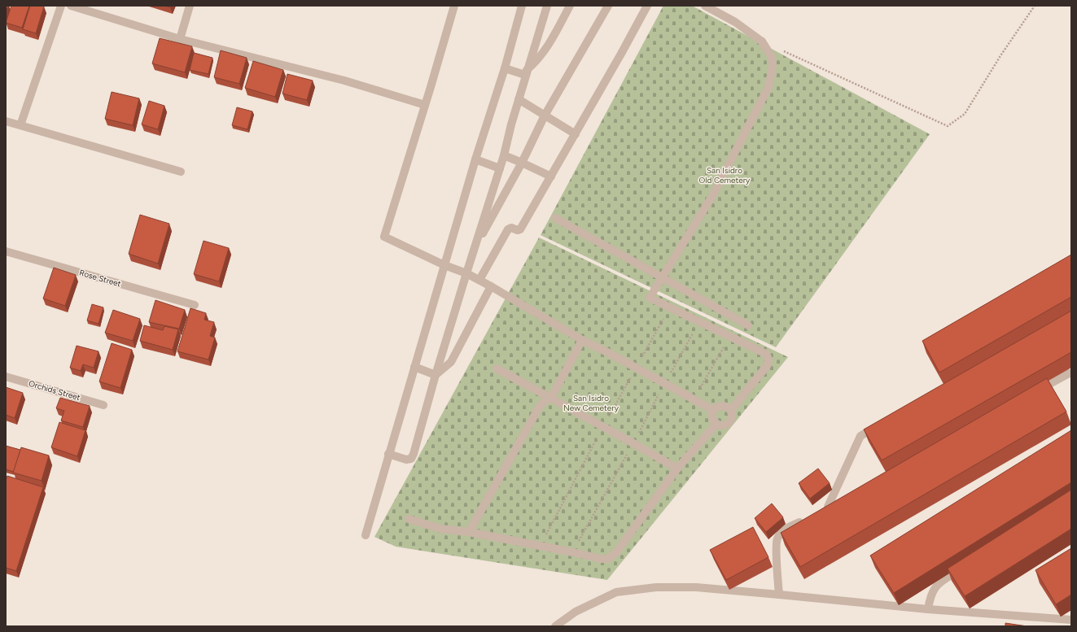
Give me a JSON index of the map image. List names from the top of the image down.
{
  "streets": {
    "street": ["Rose Street", "Orchids Street"]
  },
  "parks": ["San Isidro Old Cemetery", "San Isidro New Cemetery"]
}
